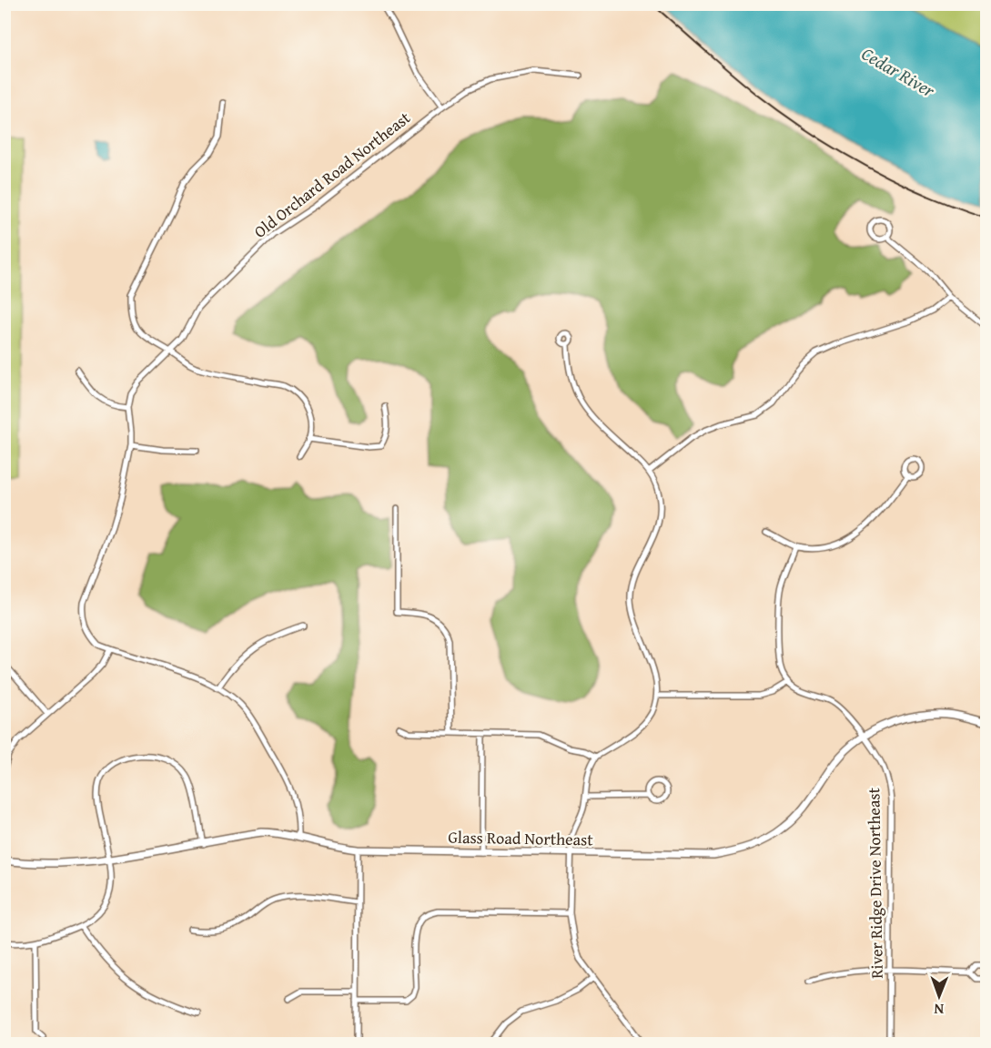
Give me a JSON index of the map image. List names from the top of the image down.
{
  "streets": {
    "street": ["Old Orchard Road Northeast", "Glass Road Northeast", "River Ridge Drive Northeast"]
  },
  "crossings": [
    ["Old Orchard Road Northeast", "Glass Road Northeast"],
    ["Glass Road Northeast", "River Ridge Drive Northeast"]
  ],
  "water": ["Cedar River"],
  "north": "bottom"
}
